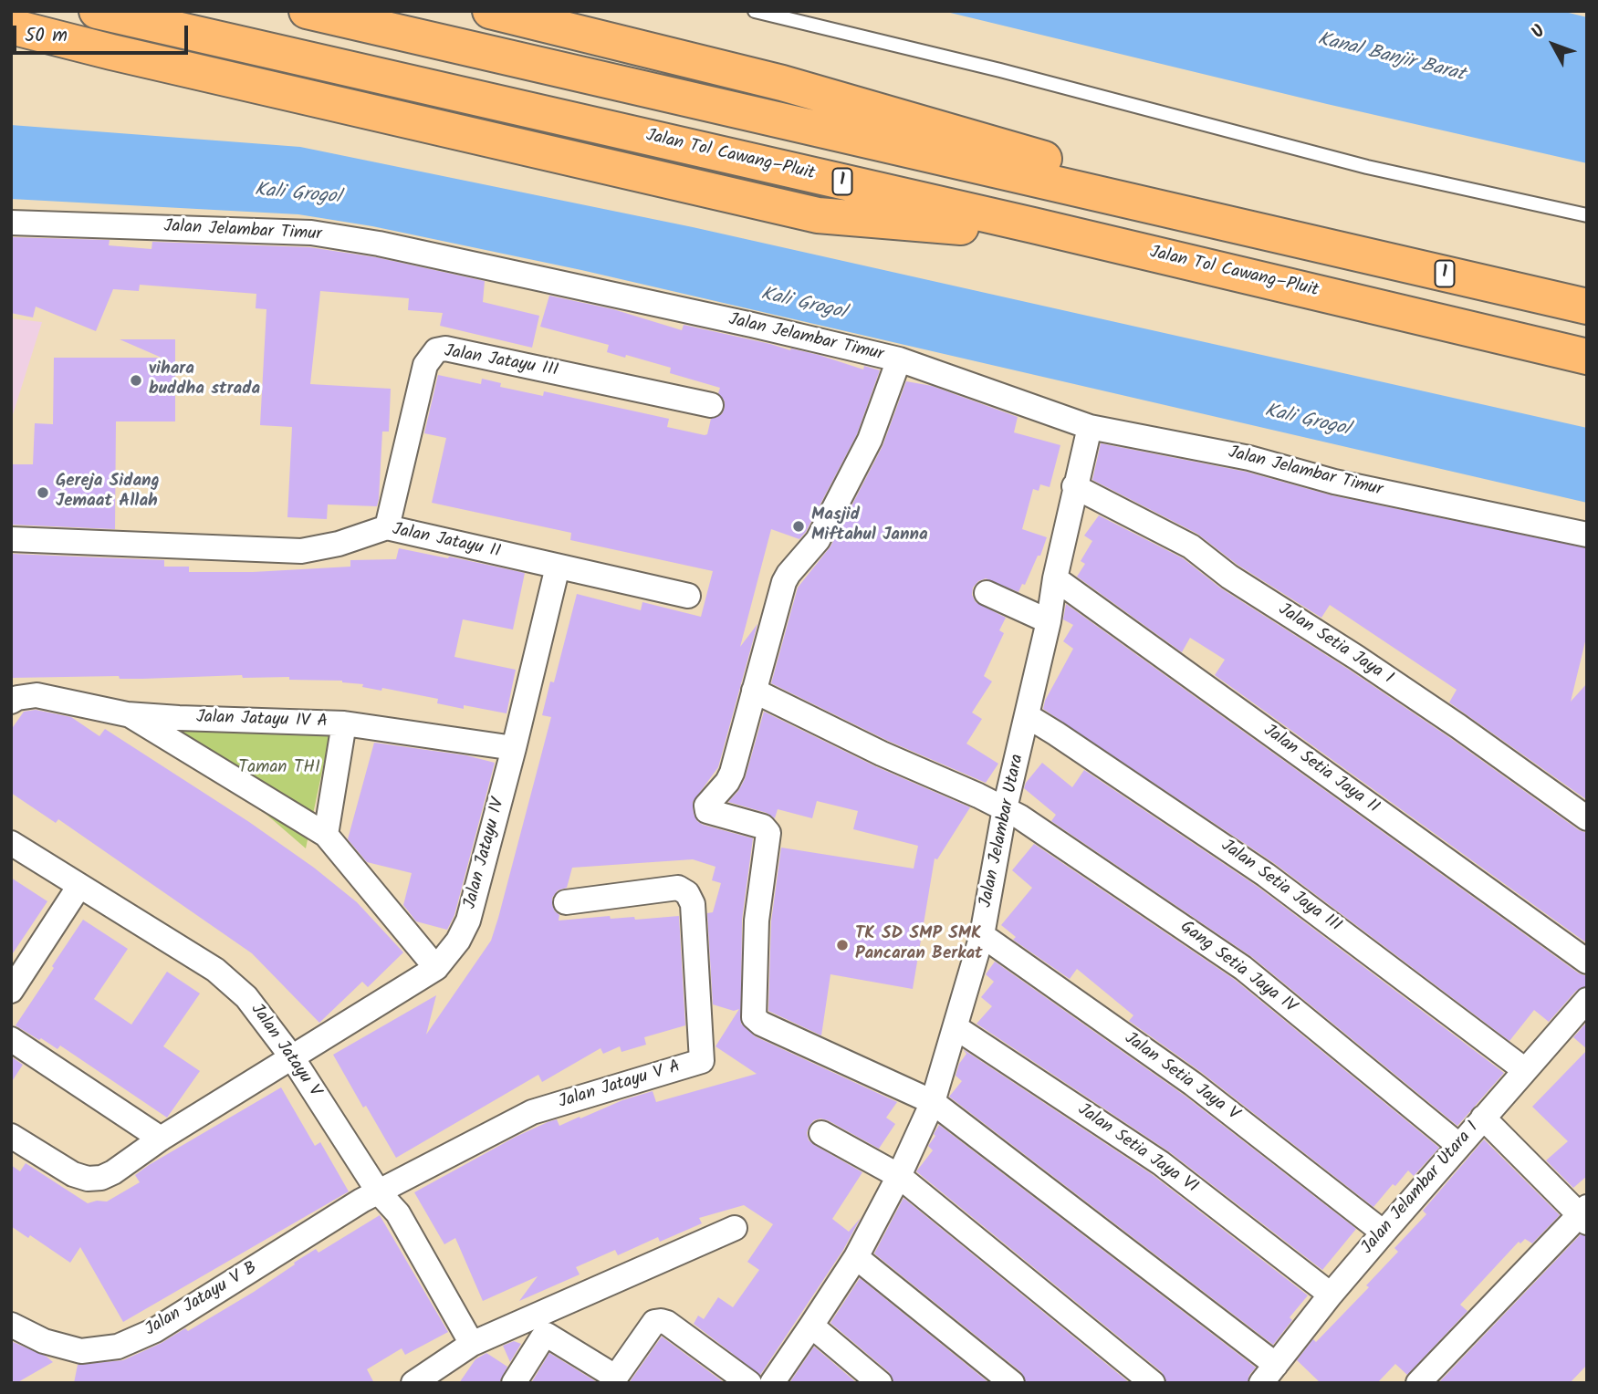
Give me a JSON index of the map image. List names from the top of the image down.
{
  "streets": {
    "highway": ["Jalan Tol Cawang–Pluit", "1"],
    "street": [
      "Jalan Jelambar Timur",
      "Jalan Jatayu III",
      "Jalan Jatayu II",
      "Jalan Setia Jaya I",
      "Jalan Jatayu IV A",
      "Jalan Setia Jaya II",
      "Jalan Jelambar Utara",
      "Jalan Jatayu IV",
      "Jalan Setia Jaya III",
      "Gang Setia Jaya IV",
      "Jalan Jatayu V",
      "Jalan Setia Jaya V",
      "Jalan Jatayu V A",
      "Jalan Setia Jaya VI",
      "Jalan Jelambar Utara I",
      "Jalan Jatayu V B"
    ]
  },
  "crossings": [
    ["Jalan Jelambar Timur", "Jalan Jelambar Utara"],
    ["Jalan Jatayu III", "Jalan Jatayu II"],
    ["Jalan Jatayu II", "Jalan Jatayu IV"],
    ["Jalan Setia Jaya I", "Jalan Jelambar Utara"],
    ["Jalan Jatayu IV A", "Jalan Jatayu IV"],
    ["Jalan Setia Jaya II", "Jalan Jelambar Utara"],
    ["Jalan Jelambar Utara", "Jalan Setia Jaya III"],
    ["Jalan Jelambar Utara", "Gang Setia Jaya IV"],
    ["Jalan Jelambar Utara", "Jalan Setia Jaya V"],
    ["Jalan Jelambar Utara", "Jalan Setia Jaya VI"],
    ["Jalan Jatayu IV", "Jalan Jatayu V"],
    ["Jalan Setia Jaya III", "Jalan Jelambar Utara I"],
    ["Gang Setia Jaya IV", "Jalan Jelambar Utara I"],
    ["Jalan Jatayu V", "Jalan Jatayu V A"],
    ["Jalan Jatayu V", "Jalan Jatayu V B"],
    ["Jalan Setia Jaya V", "Jalan Jelambar Utara I"],
    ["Jalan Jatayu V A", "Jalan Jatayu V B"],
    ["Jalan Setia Jaya VI", "Jalan Jelambar Utara I"]
  ],
  "water": ["Kanal Banjir Barat", "Kali Grogol"],
  "parks": ["Taman THI"],
  "places": [
    "vihara buddha strada",
    "Gereja Sidang Jemaat Allah",
    "Masjid Miftahul Janna",
    "TK SD SMP SMK Pancaran Berkat"
  ],
  "scale_bar": "50 m",
  "north": "top left"
}
